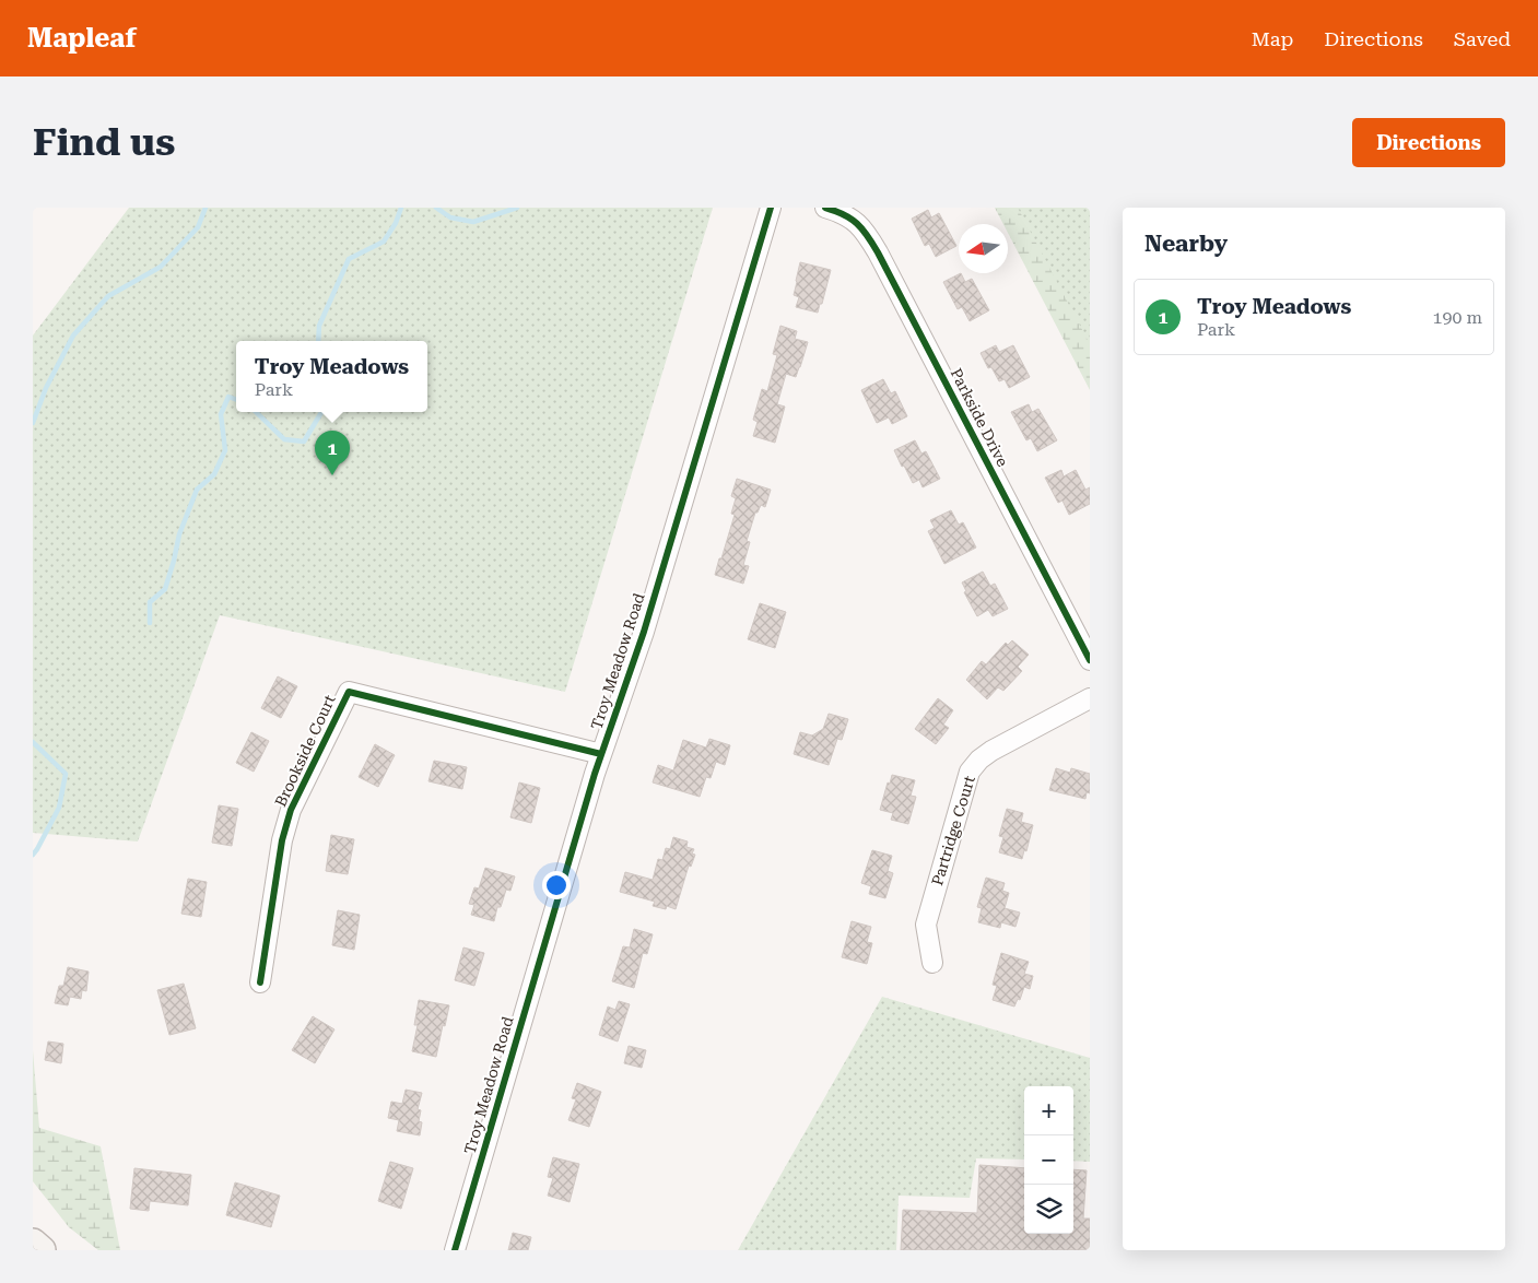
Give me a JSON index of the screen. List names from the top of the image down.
{
  "streets": {
    "street": [
      "Parkside Drive",
      "Troy Meadow Road",
      "Brookside Court",
      "Partridge Court"
    ]
  },
  "crossings": [
    ["Troy Meadow Road", "Brookside Court"]
  ],
  "north": "left",
  "page": {
    "header": "Mapleaf",
    "nav": ["Map", "Directions", "Saved"],
    "buttons": "Directions",
    "title": "Find us",
    "heading": "Nearby",
    "list": [
      {
        "mark": "1",
        "name": "Troy Meadows",
        "note": "Park",
        "value": "190 m"
      }
    ],
    "popup": ["Troy Meadows", "Park"],
    "pins": "1",
    "map_buttons": ["+", "−"]
  }
}
